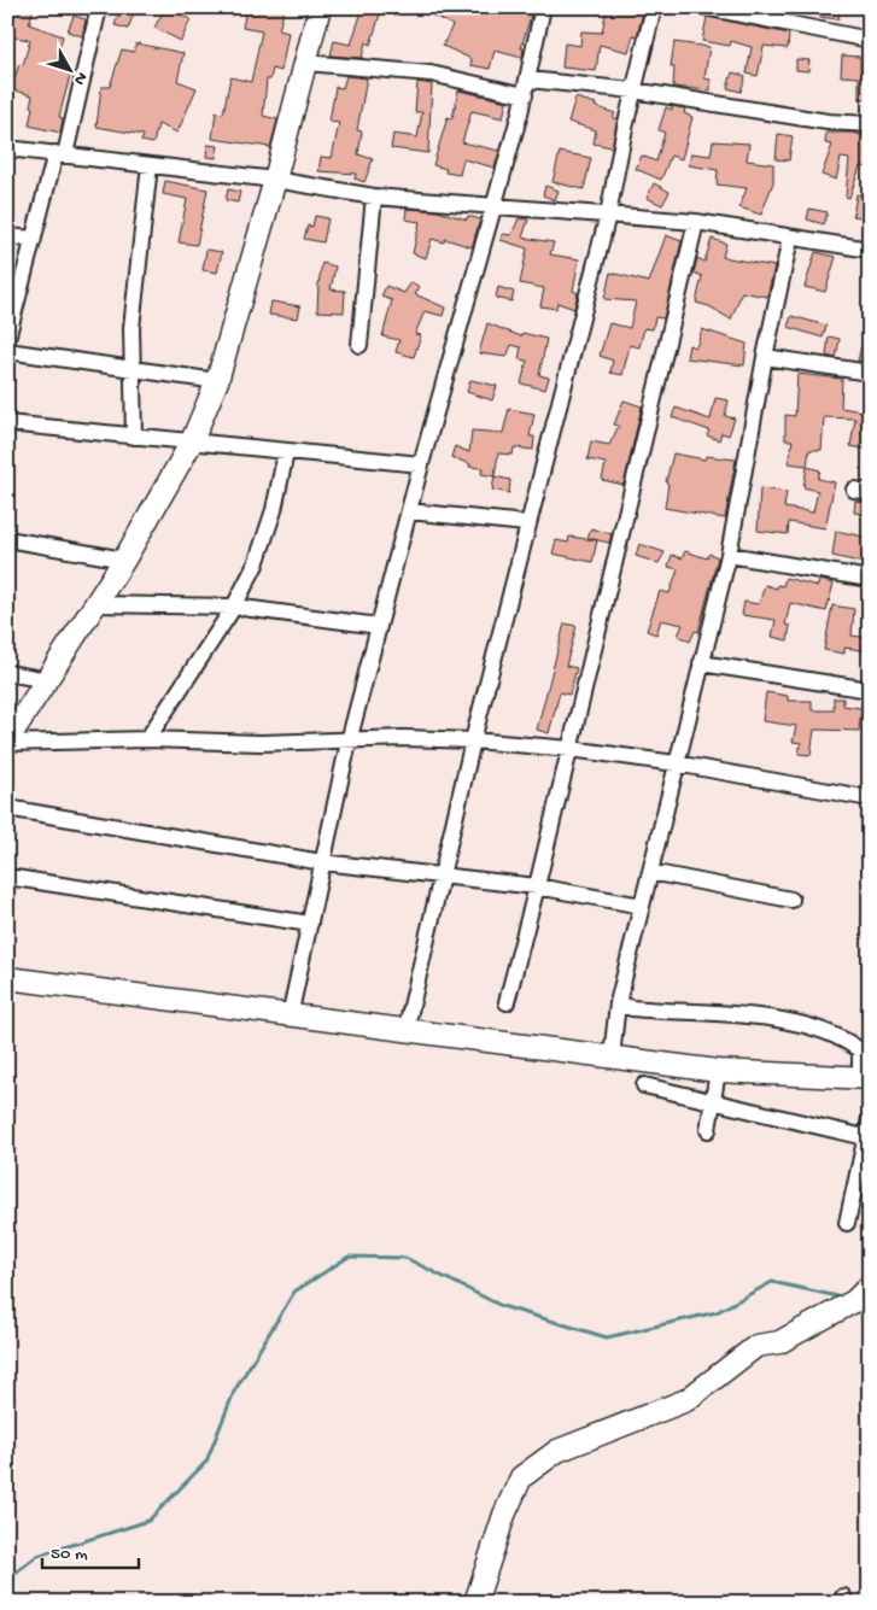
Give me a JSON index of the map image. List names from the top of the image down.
{
  "scale_bar": "50 m",
  "north": "bottom right"
}
